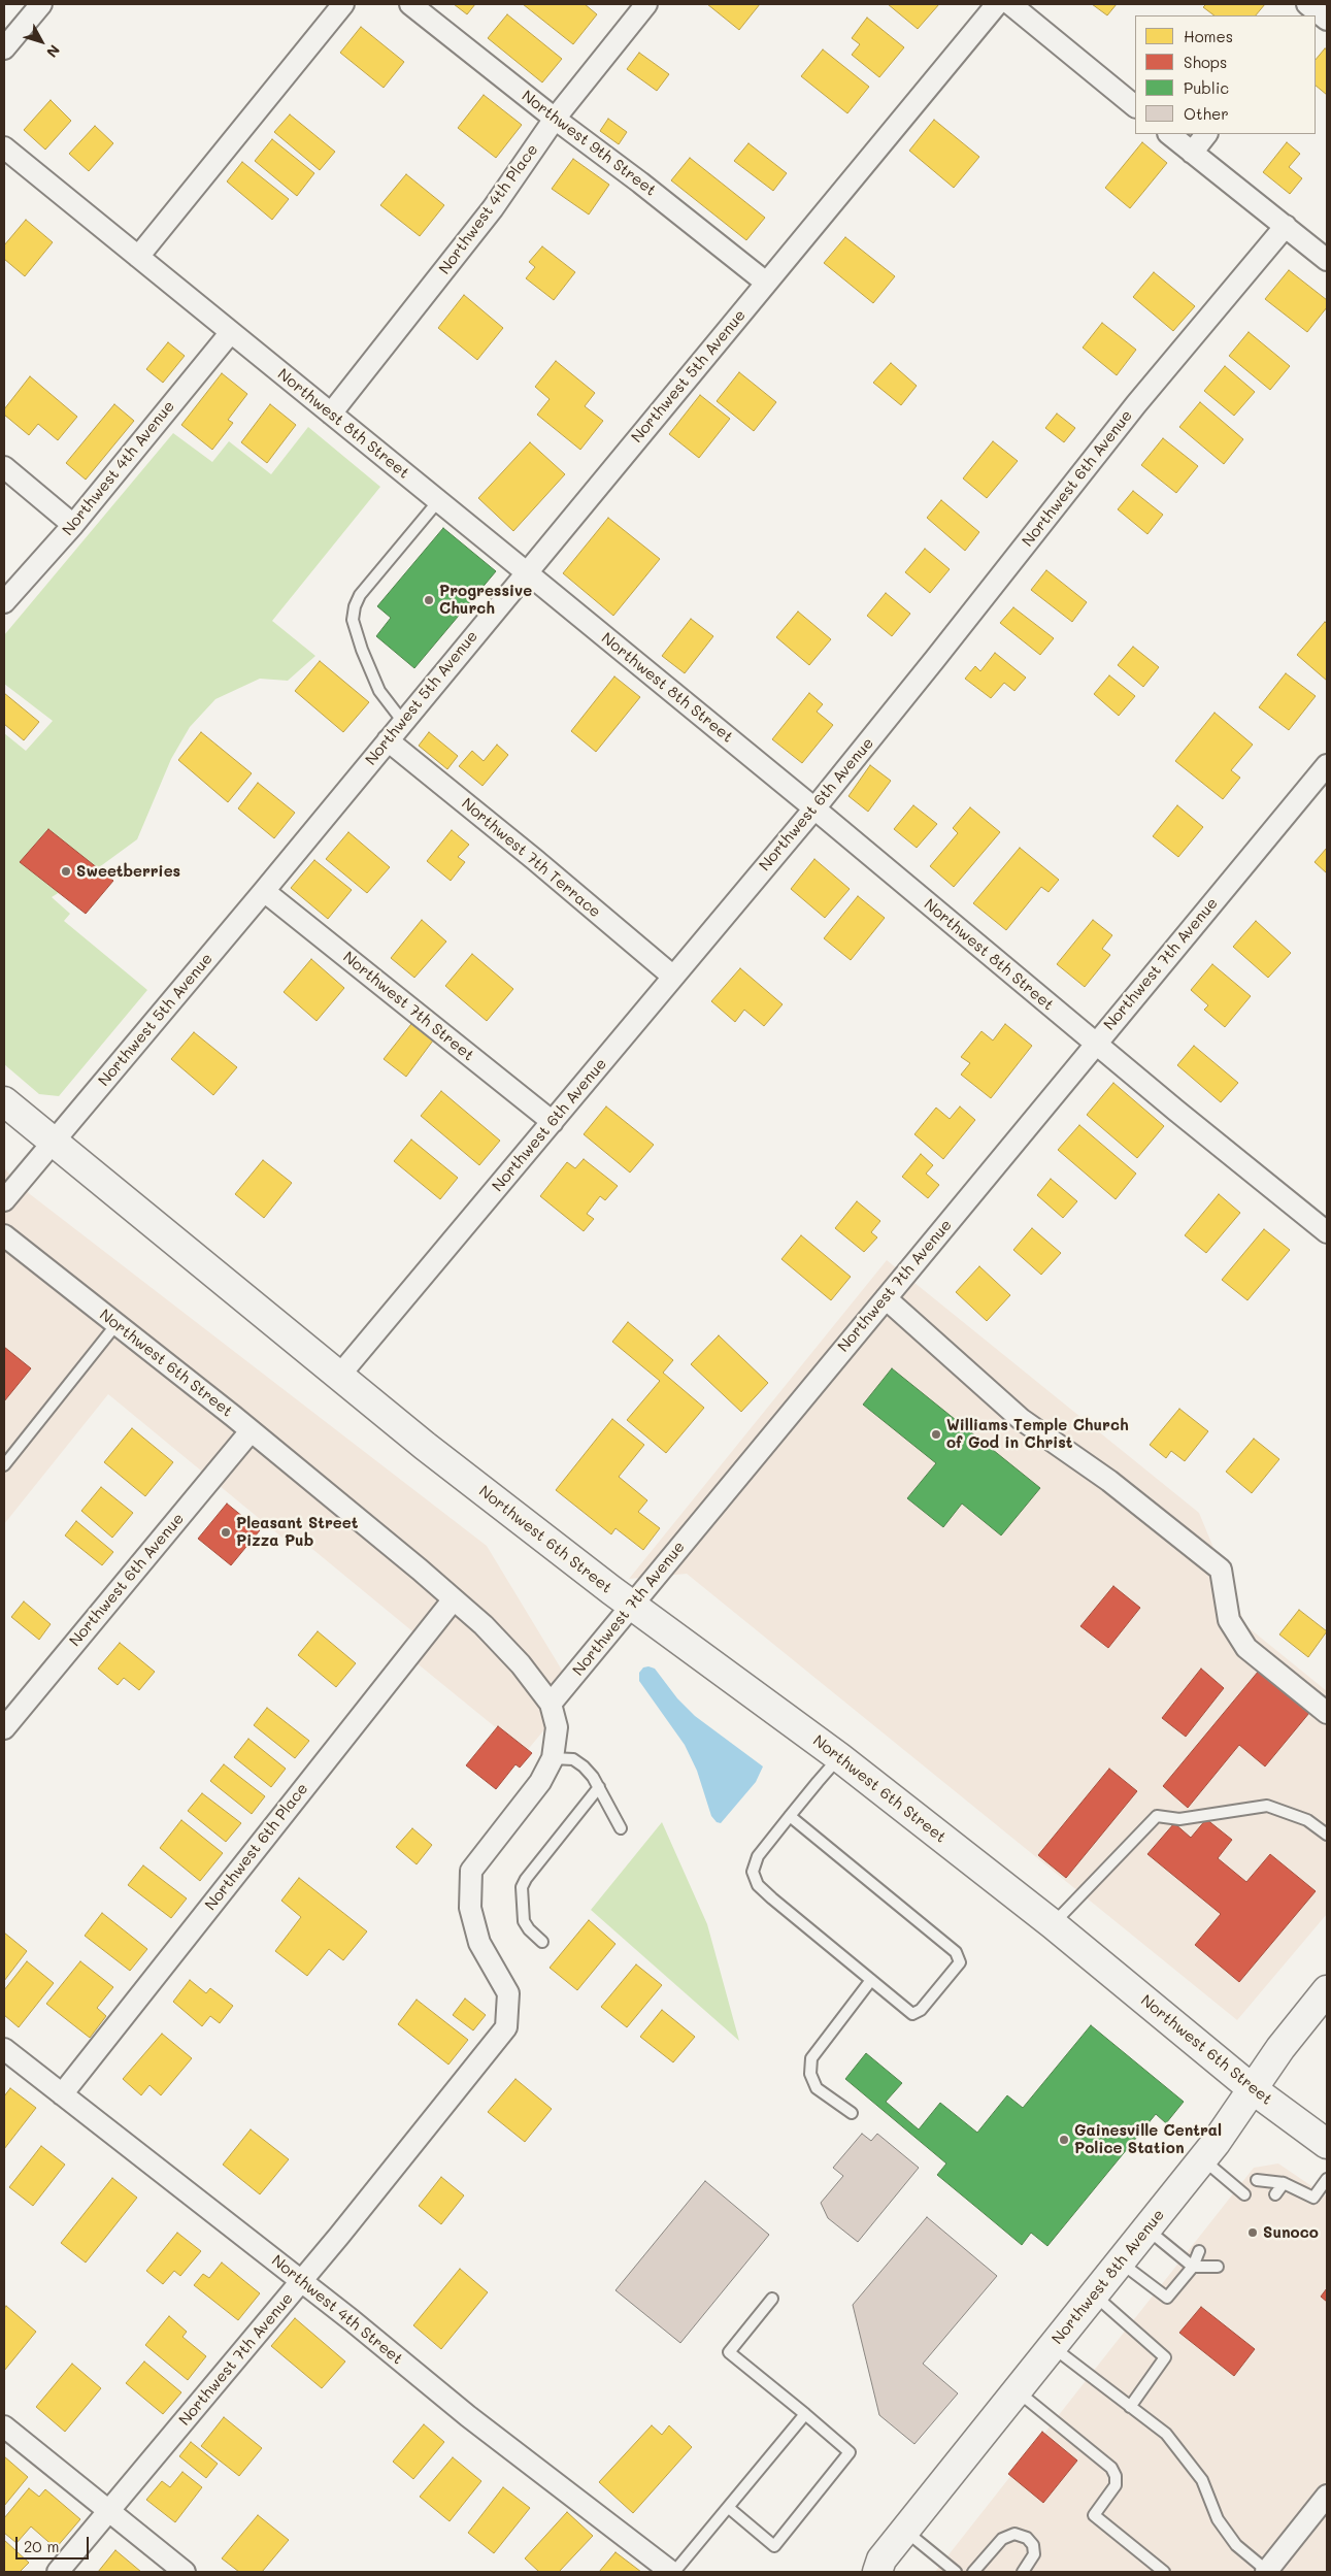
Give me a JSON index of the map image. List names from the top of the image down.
{
  "streets": {
    "street": [
      "Northwest 9th Street",
      "Northwest 4th Place",
      "Northwest 5th Avenue",
      "Northwest 8th Street",
      "Northwest 4th Avenue",
      "Northwest 6th Avenue",
      "Northwest 7th Terrace",
      "Northwest 7th Avenue",
      "Northwest 7th Street",
      "Northwest 6th Street",
      "Northwest 6th Place",
      "Northwest 8th Avenue",
      "Northwest 4th Street"
    ]
  },
  "crossings": [
    ["Northwest 9th Street", "Northwest 4th Place"],
    ["Northwest 9th Street", "Northwest 5th Avenue"],
    ["Northwest 4th Place", "Northwest 8th Street"],
    ["Northwest 5th Avenue", "Northwest 8th Street"],
    ["Northwest 5th Avenue", "Northwest 7th Terrace"],
    ["Northwest 5th Avenue", "Northwest 7th Street"],
    ["Northwest 5th Avenue", "Northwest 6th Street"],
    ["Northwest 8th Street", "Northwest 4th Avenue"],
    ["Northwest 8th Street", "Northwest 6th Avenue"],
    ["Northwest 8th Street", "Northwest 7th Avenue"],
    ["Northwest 6th Avenue", "Northwest 7th Terrace"],
    ["Northwest 6th Avenue", "Northwest 7th Street"],
    ["Northwest 6th Avenue", "Northwest 6th Street"],
    ["Northwest 7th Avenue", "Northwest 6th Street"],
    ["Northwest 7th Avenue", "Northwest 4th Street"],
    ["Northwest 6th Street", "Northwest 6th Place"],
    ["Northwest 6th Street", "Northwest 8th Avenue"],
    ["Northwest 6th Place", "Northwest 4th Street"]
  ],
  "places": [
    "Progressive Church",
    "Sweetberries",
    "Williams Temple Church of God in Christ",
    "Pleasant Street Pizza Pub",
    "Gainesville Central Police Station",
    "Sunoco"
  ],
  "legend": [
    "Homes",
    "Shops",
    "Public",
    "Other"
  ],
  "scale_bar": "20 m",
  "north": "bottom right"
}
